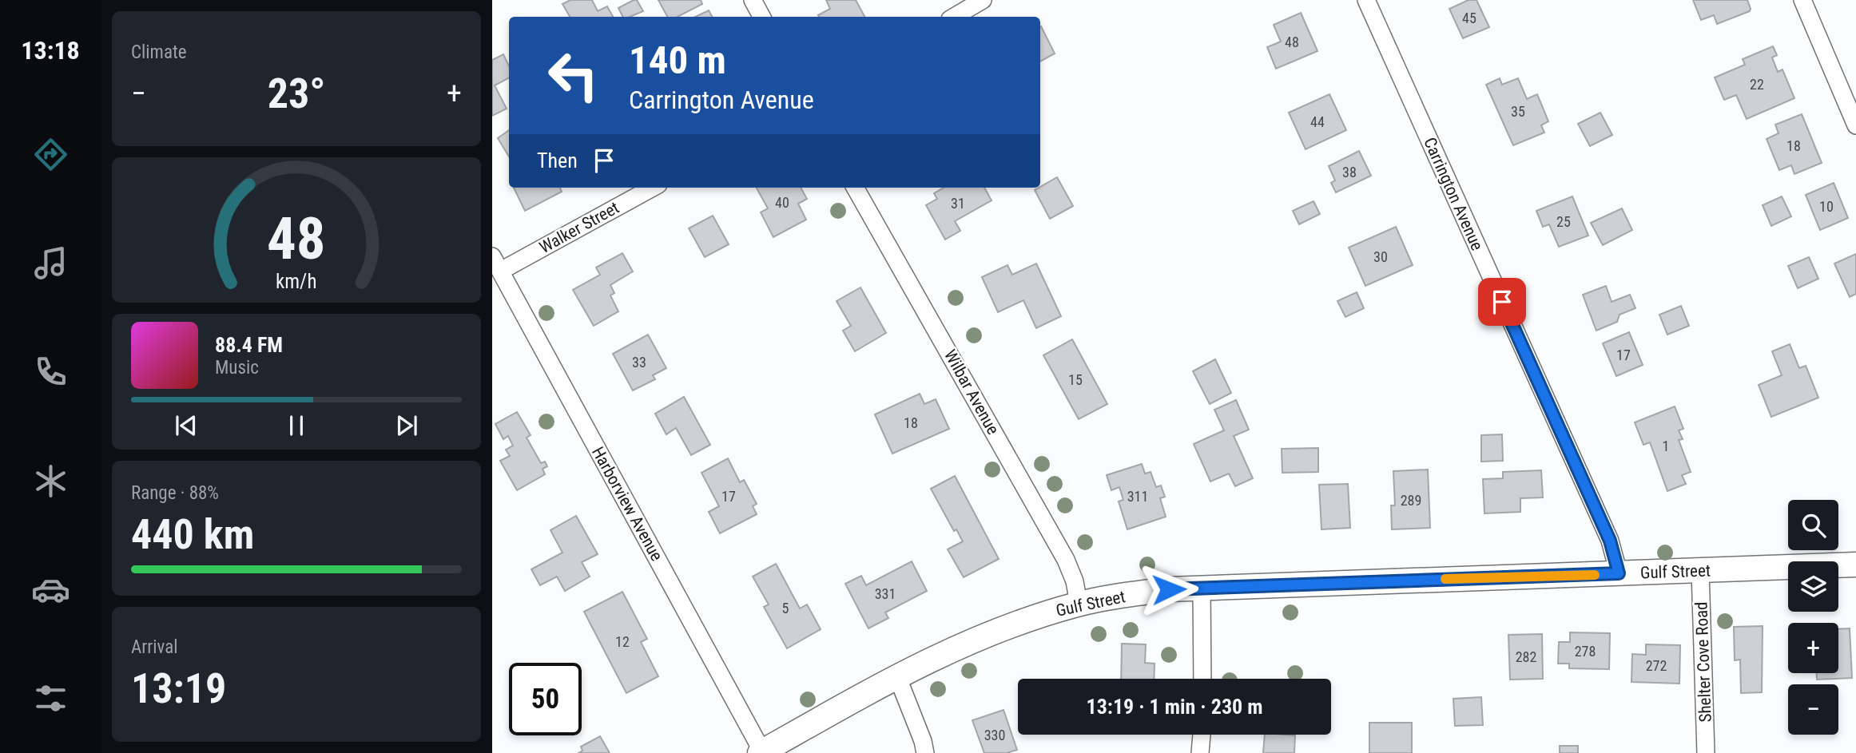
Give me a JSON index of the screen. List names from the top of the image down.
{
  "streets": {
    "main road": ["Gulf Street"],
    "street": [
      "Carrington Avenue",
      "Walker Street",
      "Wilbar Avenue",
      "Harborview Avenue",
      "Shelter Cove Road"
    ]
  },
  "crossings": [
    ["Carrington Avenue", "Gulf Street"],
    ["Walker Street", "Harborview Avenue"],
    ["Wilbar Avenue", "Gulf Street"],
    ["Harborview Avenue", "Gulf Street"],
    ["Gulf Street", "Shelter Cove Road"]
  ],
  "house_numbers": [
    "45",
    "48",
    "22",
    "35",
    "44",
    "18",
    "38",
    "40",
    "31",
    "10",
    "25",
    "30",
    "17",
    "33",
    "15",
    "18",
    "1",
    "17",
    "311",
    "289",
    "331",
    "5",
    "12",
    "278",
    "282",
    "272",
    "330"
  ],
  "page": {
    "tabs": "13:18",
    "tile": [
      "Climate",
      ["Range · 88%", "440 km"],
      ["Arrival", "13:19"]
    ],
    "turn": ["140 m", "Carrington Avenue"],
    "heat": ["−", "23°", "+"],
    "then": "Then",
    "song": ["88.4 FM", "Music"],
    "map_buttons": ["+", "−"],
    "limit": "50",
    "trip": "13:19 · 1 min · 230 m",
    "gauge": ["48", "km/h"]
  }
}
